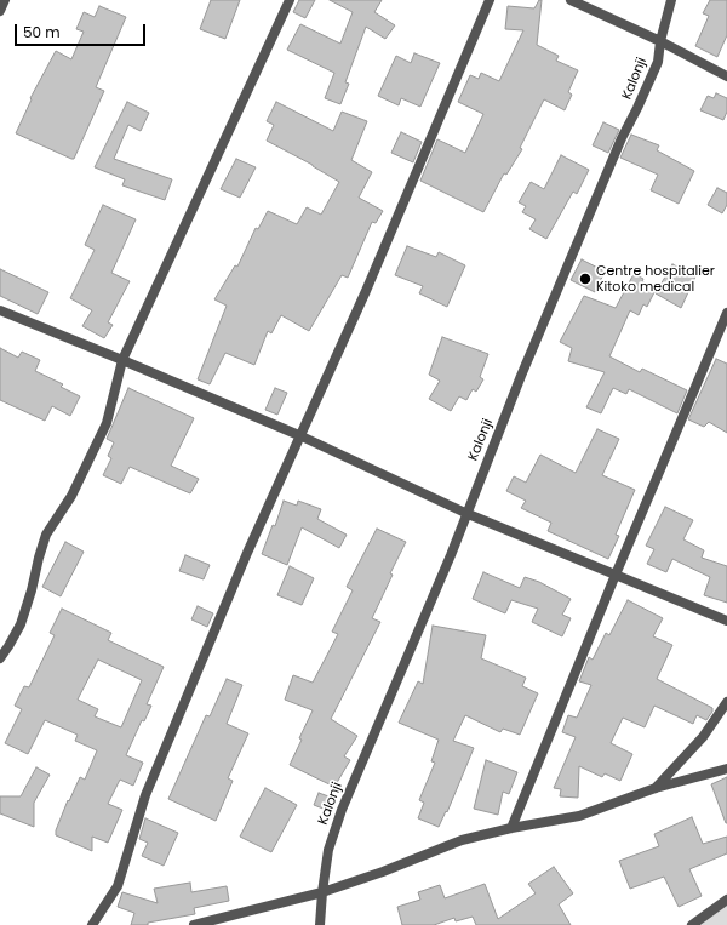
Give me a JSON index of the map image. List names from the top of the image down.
{
  "streets": {
    "street": ["Kalonji"]
  },
  "places": ["Centre hospitalier Kitoko medical"],
  "scale_bar": "50 m"
}
